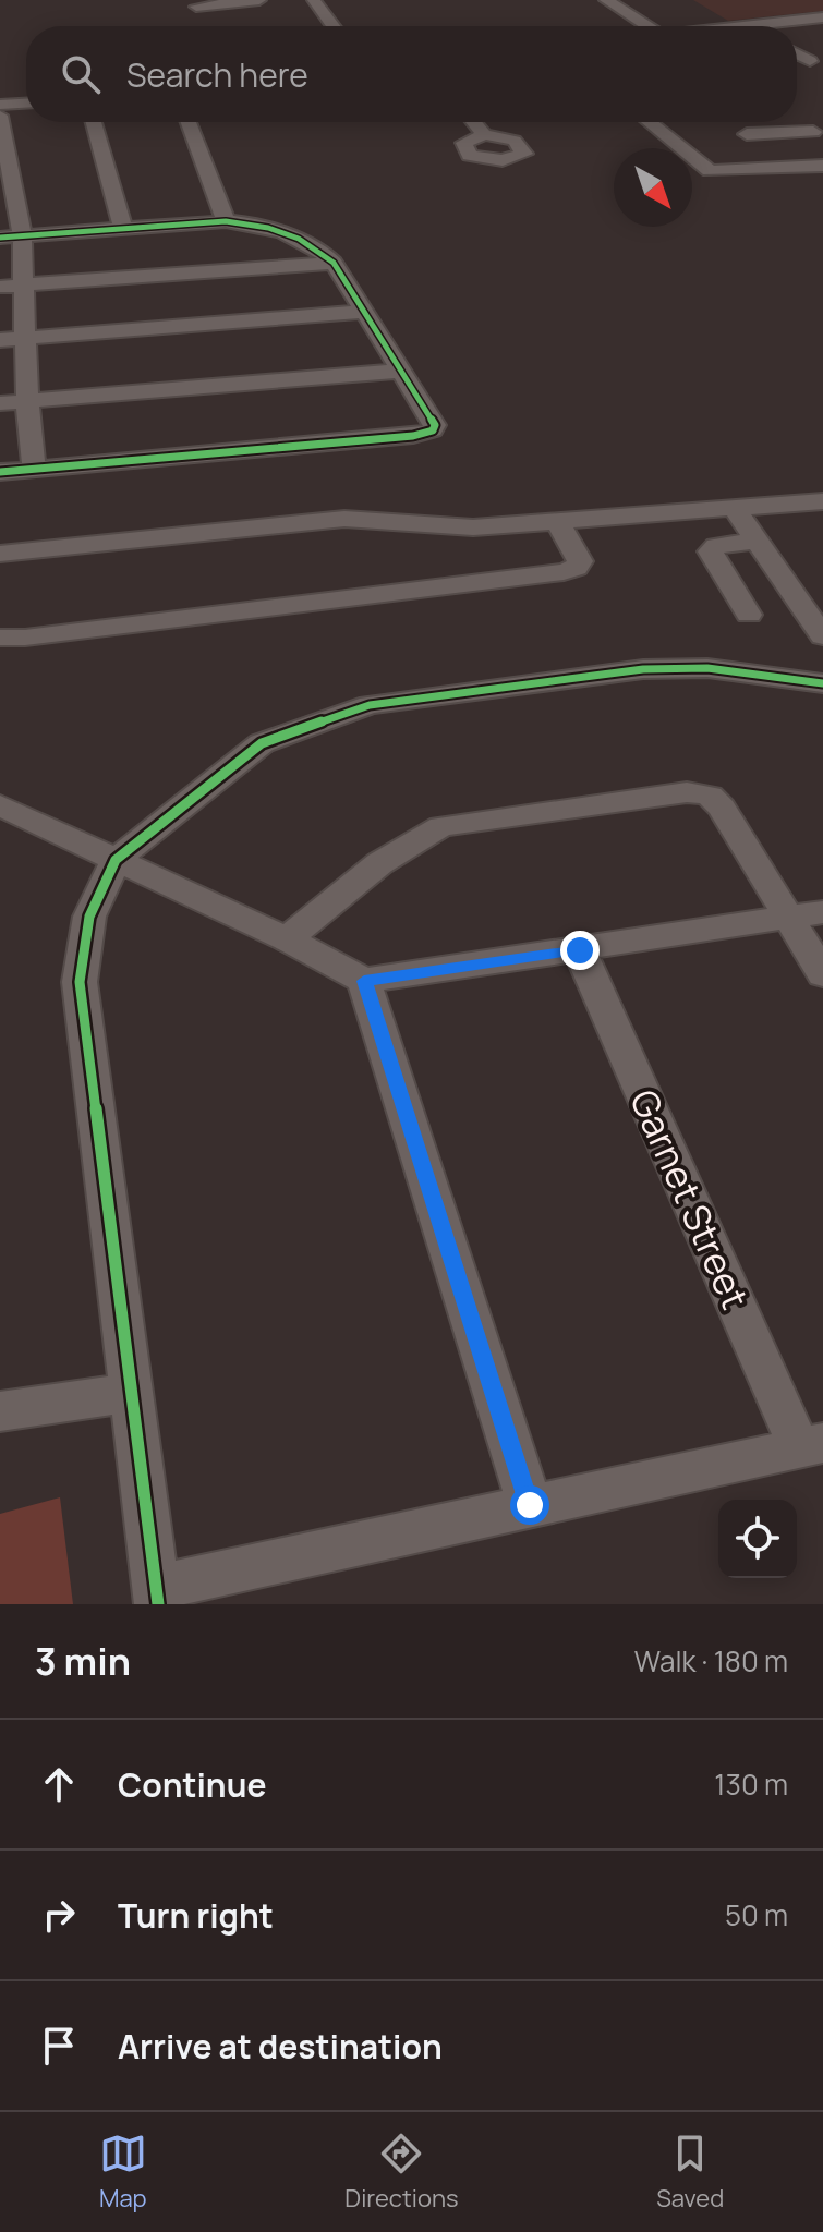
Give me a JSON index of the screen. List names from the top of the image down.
{
  "streets": {
    "street": ["Garnet Street"]
  },
  "north": "bottom right",
  "page": {
    "search": "Search here",
    "heading": ["3 min", "Walk · 180 m"],
    "list": [
      ["Continue", "130 m"],
      ["Turn right", "50 m"],
      "Arrive at destination"
    ],
    "nav": ["Map", "Directions", "Saved"]
  }
}
